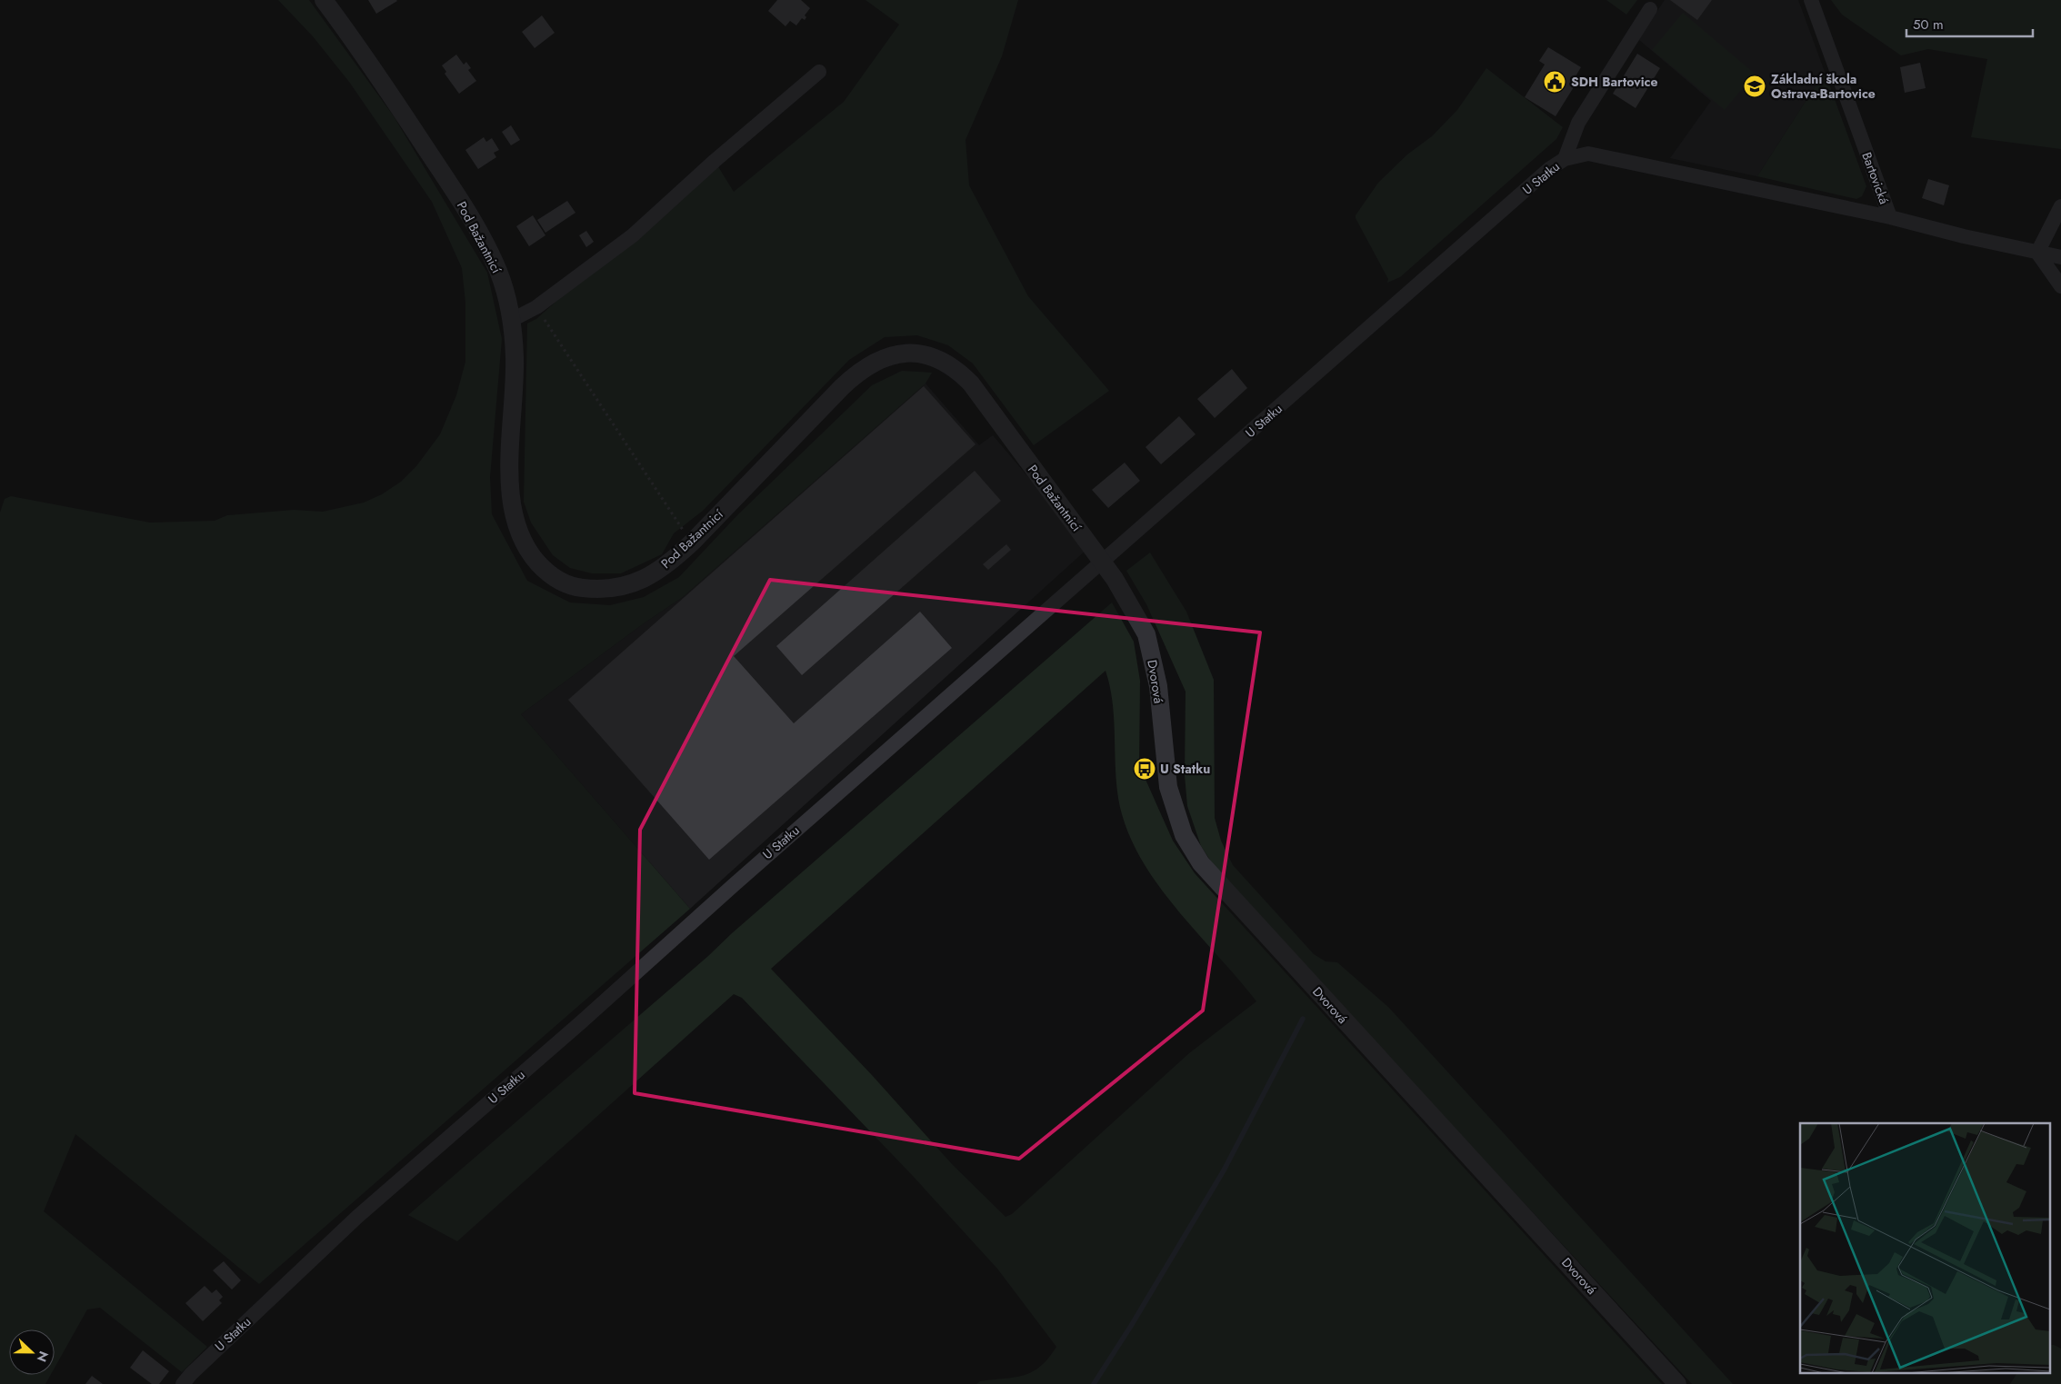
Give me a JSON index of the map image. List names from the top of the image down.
{
  "streets": {
    "street": [
      "U Statku",
      "Bartovická",
      "Pod Bažantnicí",
      "Dvorová"
    ]
  },
  "crossings": [
    ["U Statku", "Bartovická"],
    ["U Statku", "Pod Bažantnicí"],
    ["U Statku", "Dvorová"],
    ["Pod Bažantnicí", "Dvorová"]
  ],
  "places": {
    "public building": ["SDH Bartovice"],
    "school or university": ["Základní škola Ostrava-Bartovice"],
    "bus stop": ["U Statku"]
  },
  "scale_bar": "50 m",
  "north": "right"
}
